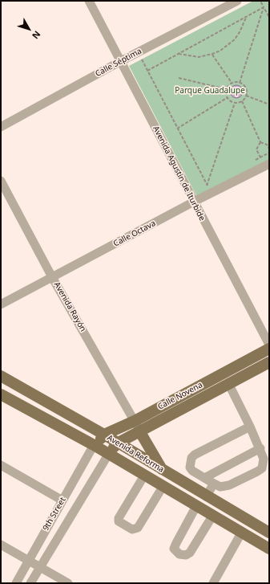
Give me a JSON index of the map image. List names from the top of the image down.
{
  "streets": {
    "main road": ["Calle Novena", "Avenida Reforma"],
    "street": [
      "Calle Séptima",
      "Avenida Agustin de Iturbide",
      "Calle Octava",
      "Avenida Rayón",
      "9th Street"
    ]
  },
  "crossings": [
    ["Calle Séptima", "Avenida Agustin de Iturbide"],
    ["Avenida Agustin de Iturbide", "Calle Octava"],
    ["Calle Octava", "Avenida Rayón"],
    ["Avenida Rayón", "Calle Novena"],
    ["Calle Novena", "Avenida Reforma"],
    ["Calle Novena", "9th Street"],
    ["Avenida Reforma", "9th Street"]
  ],
  "parks": ["Parque Guadalupe"],
  "north": "bottom right"
}
